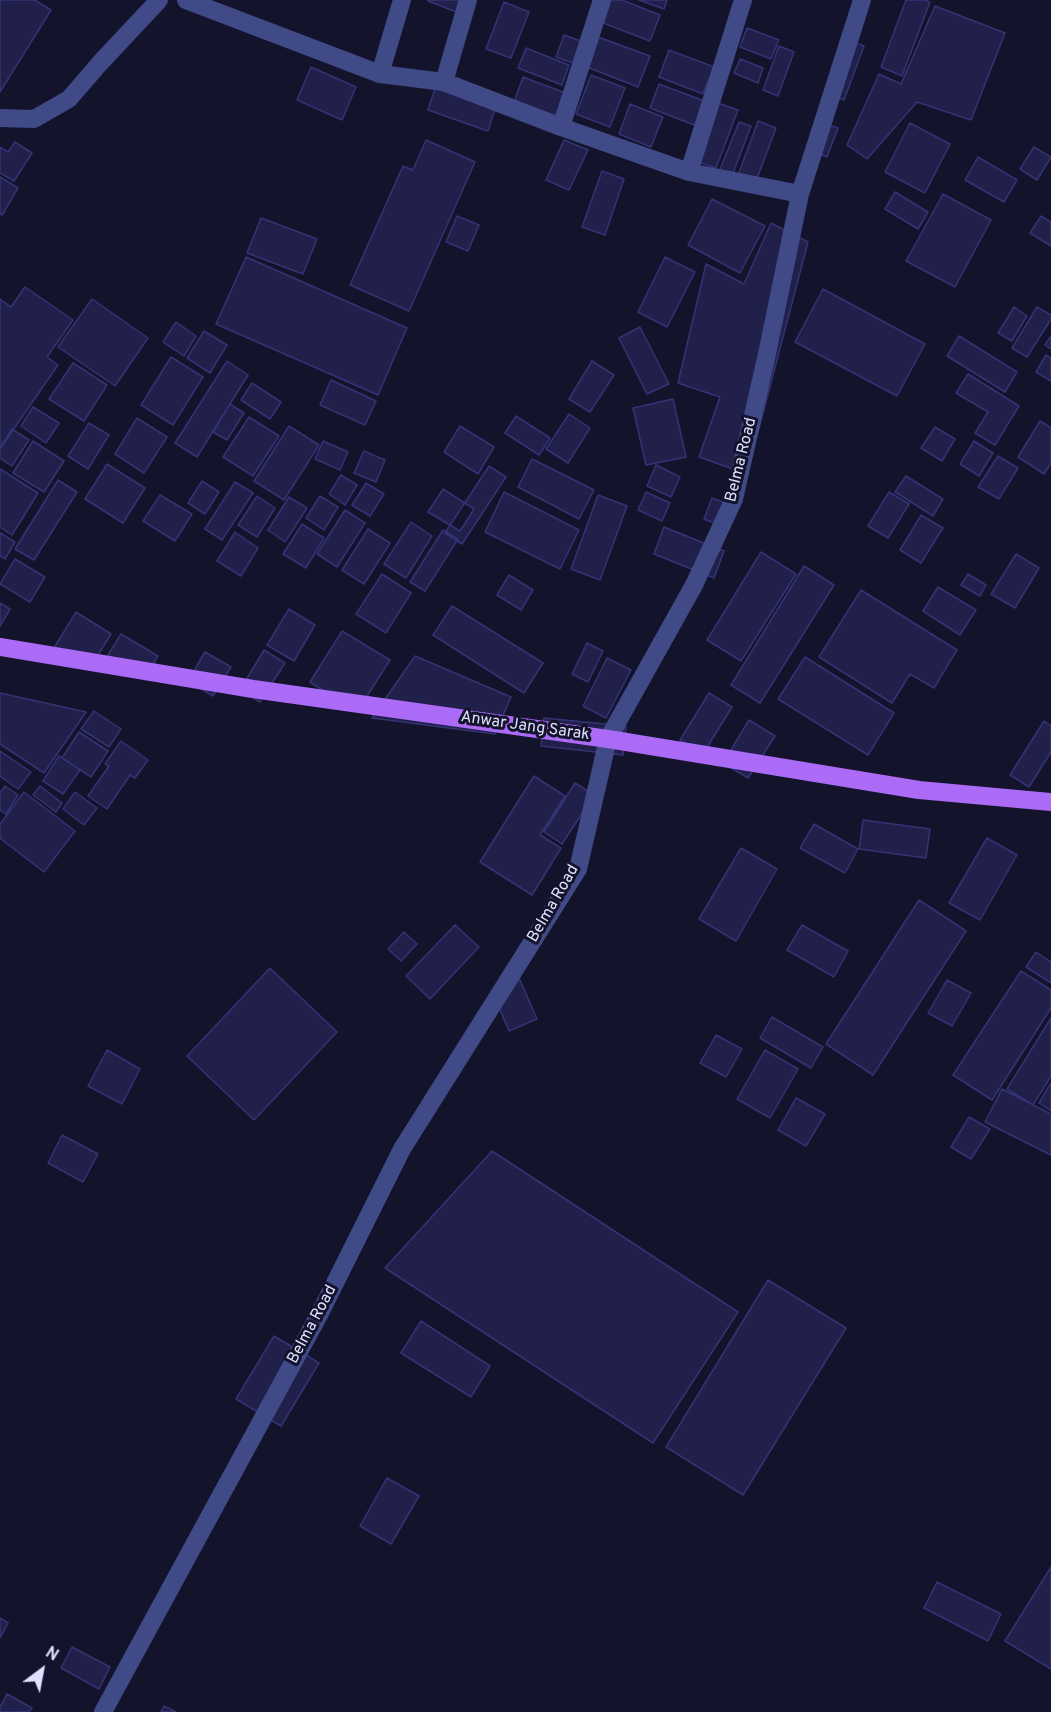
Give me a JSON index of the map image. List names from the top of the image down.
{
  "streets": {
    "main road": ["Anwar Jang Sarak"],
    "street": ["Belma Road"]
  },
  "crossings": [
    ["Belma Road", "Anwar Jang Sarak"]
  ],
  "north": "top right"
}
